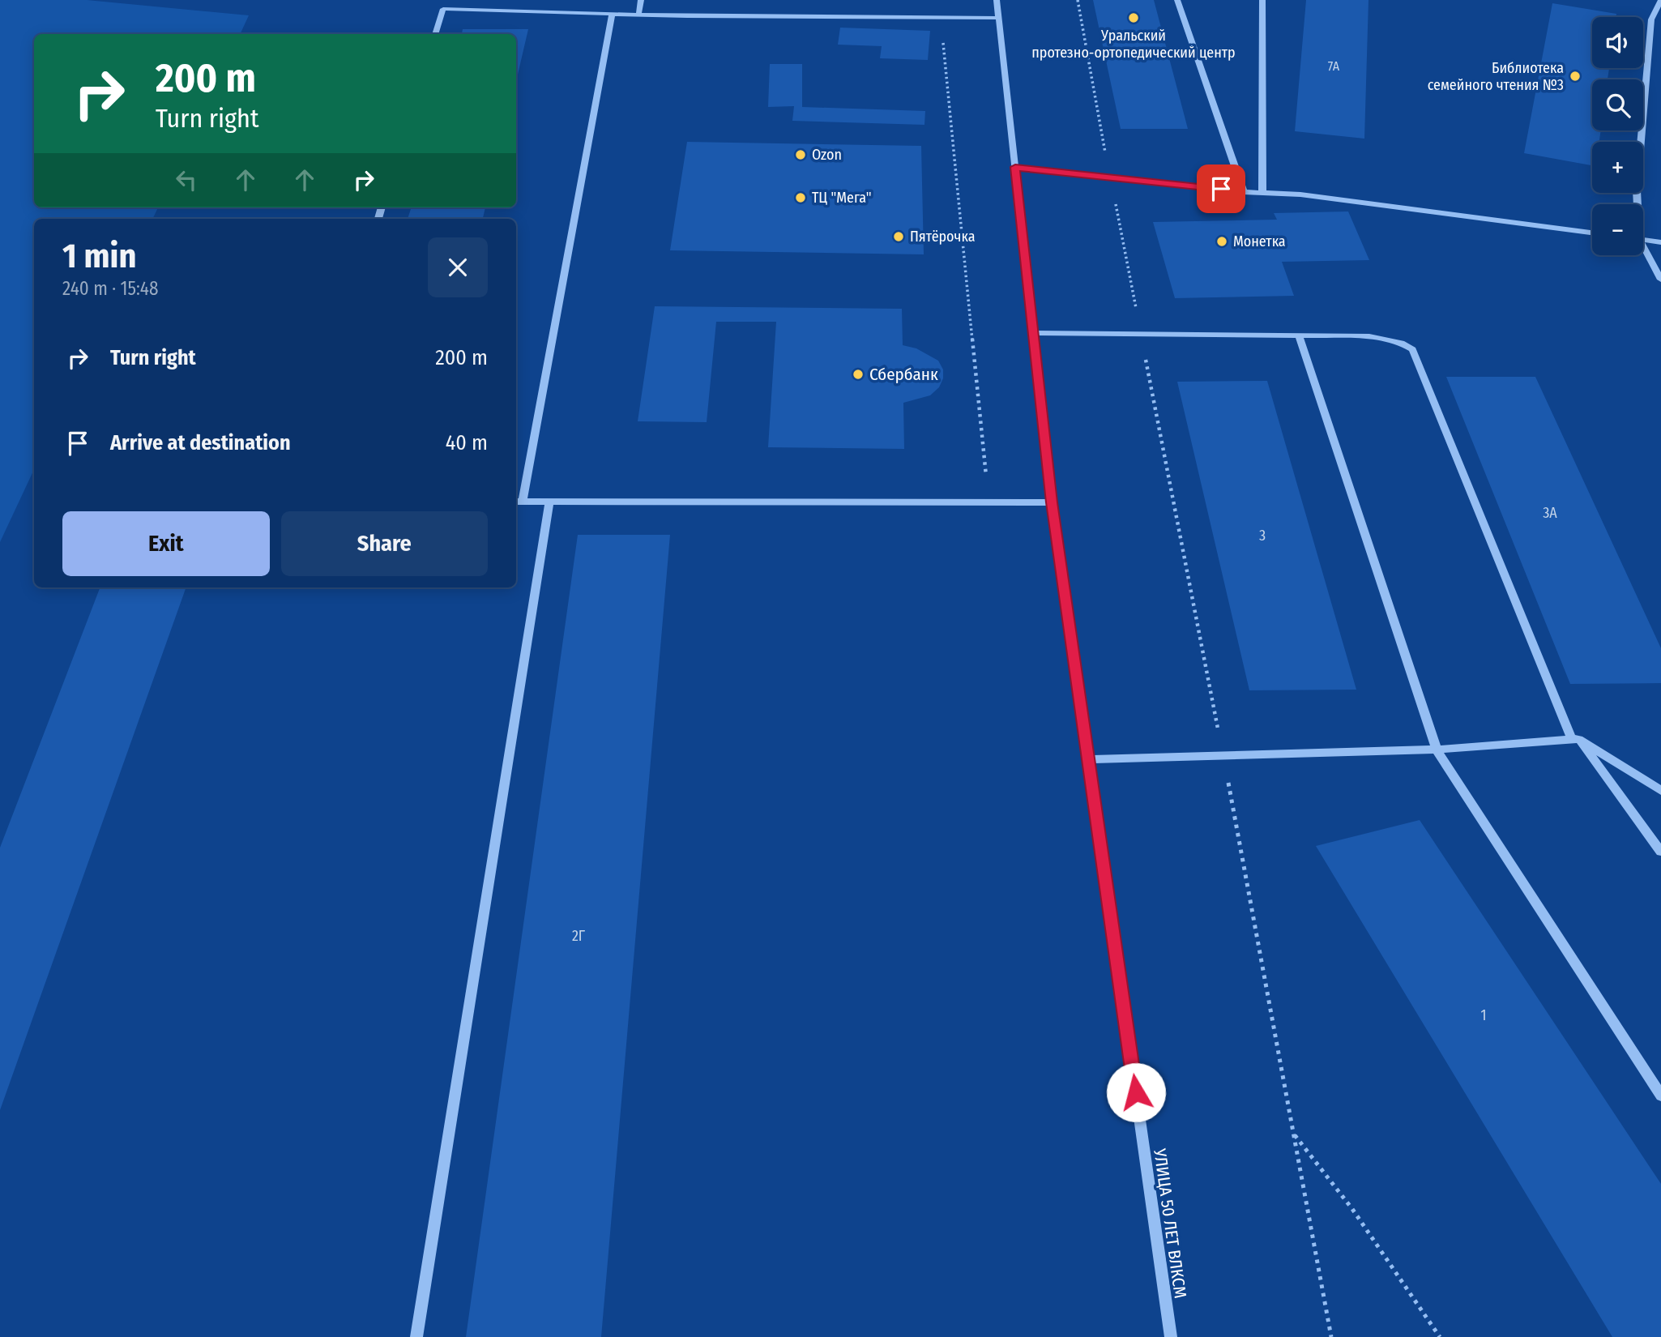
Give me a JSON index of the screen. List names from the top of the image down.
{
  "streets": {
    "street": ["УЛИЦА 50 ЛЕТ ВЛКСМ"]
  },
  "places": [
    "Уральский протезно-ортопедический центр",
    "Библиотека семейного чтения №3",
    "Ozon",
    "ТЦ \"Мега\"",
    "Пятёрочка",
    "Монетка",
    "Сбербанк"
  ],
  "house_numbers": [
    "7А",
    "3А",
    "3",
    "2Г",
    "1"
  ],
  "page": {
    "map_buttons": ["+", "−"],
    "turn": ["200 m", "Turn right"],
    "heading": ["1 min", "240 m · 15:48"],
    "list": [
      {
        "name": "Turn right",
        "value": "200 m"
      },
      {
        "name": "Arrive at destination",
        "value": "40 m"
      }
    ],
    "buttons": ["Exit", "Share"]
  }
}
